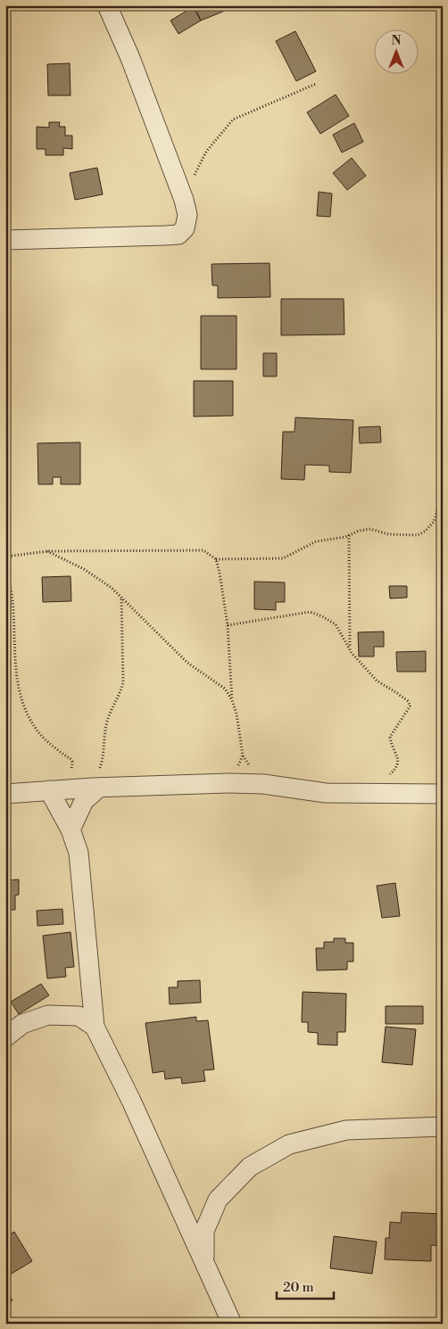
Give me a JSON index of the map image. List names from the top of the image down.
{
  "scale_bar": "20 m",
  "north": "top"
}
